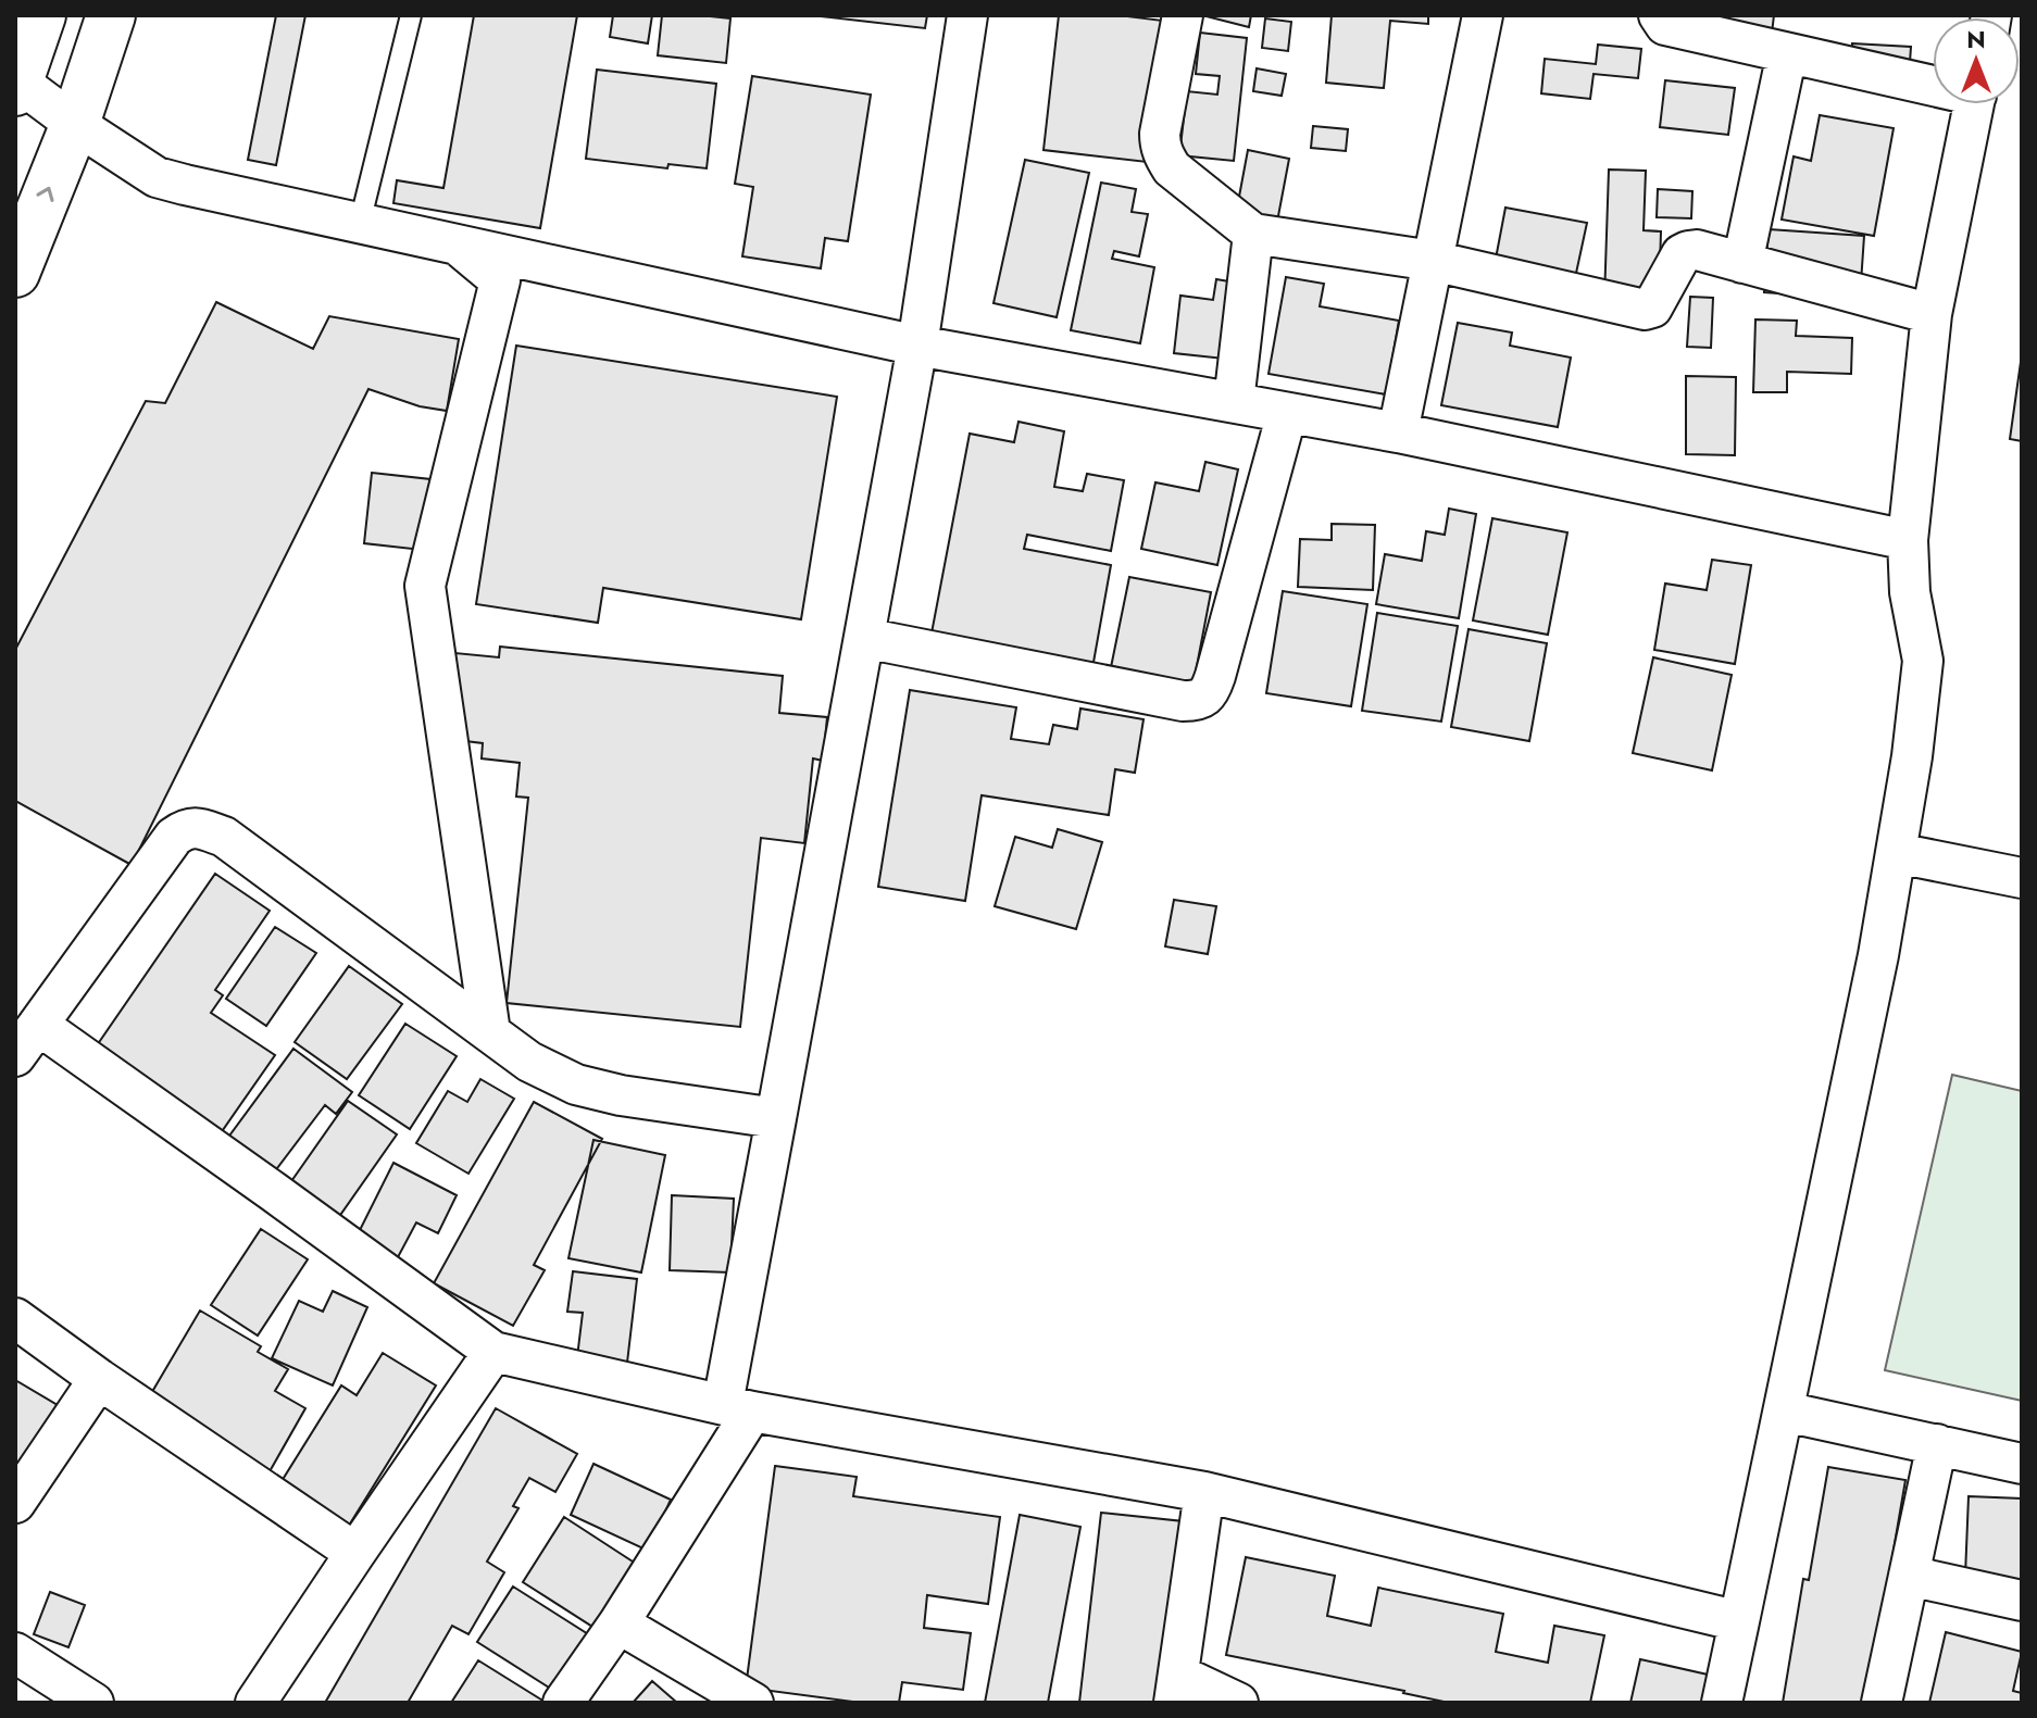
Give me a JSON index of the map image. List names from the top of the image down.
{
  "north": "top"
}
